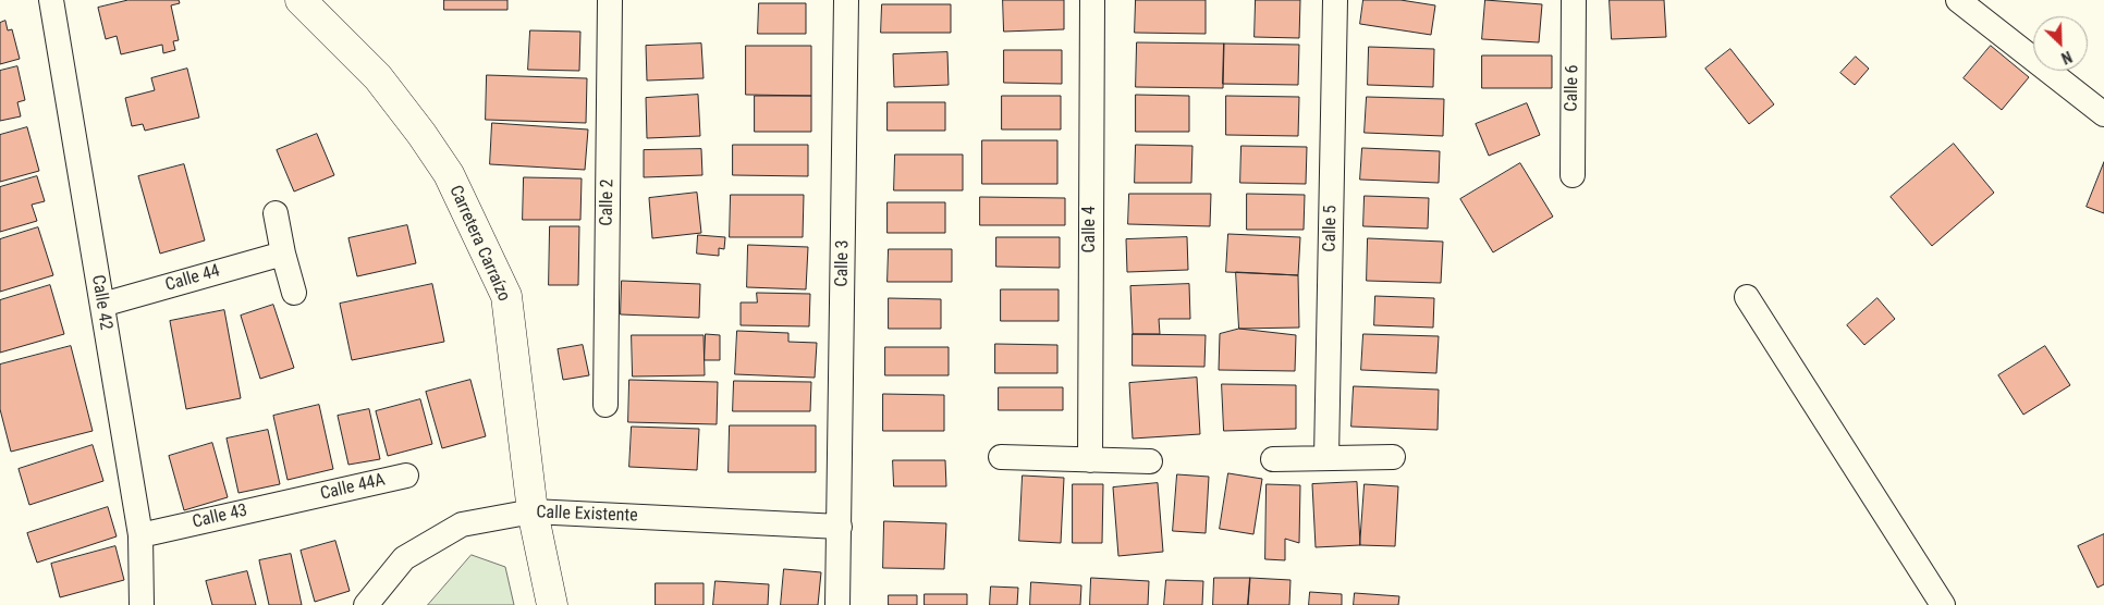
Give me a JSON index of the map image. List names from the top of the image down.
{
  "streets": {
    "street": [
      "Calle 6",
      "Calle 2",
      "Calle 5",
      "Calle 4",
      "Carretera Carraízo",
      "Calle 3",
      "Calle 44",
      "Calle 42",
      "Calle 44A",
      "Calle Existente",
      "Calle 43"
    ]
  },
  "crossings": [
    ["Carretera Carraízo", "Calle Existente"],
    ["Calle 3", "Calle Existente"],
    ["Calle 44", "Calle 42"],
    ["Calle 42", "Calle 43"],
    ["Calle 44A", "Calle 43"]
  ],
  "north": "bottom right"
}
